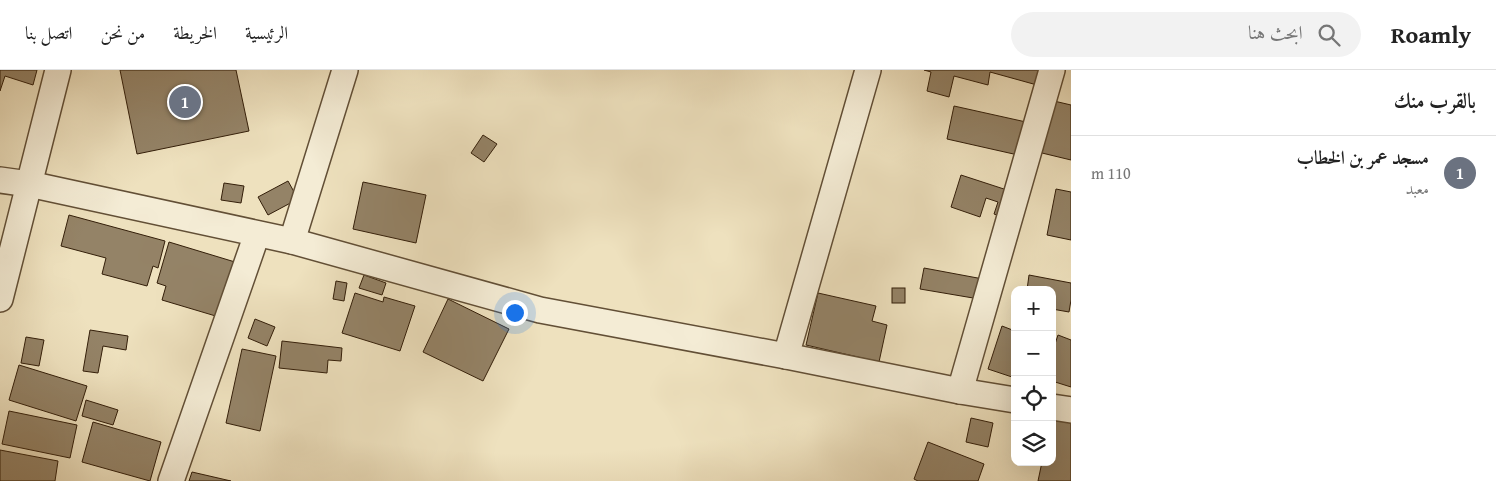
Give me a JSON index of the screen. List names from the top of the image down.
{
  "page": {
    "header": "Roamly",
    "search": "ابحث هنا",
    "nav": [
      "الرئيسية",
      "الخريطة",
      "من نحن",
      "اتصل بنا"
    ],
    "heading": "بالقرب منك",
    "pins": "1",
    "list": [
      {
        "mark": "1",
        "name": "مسجد عمر بن الخطاب",
        "note": "معبد",
        "value": "110 m"
      }
    ],
    "map_buttons": ["+", "−"]
  }
}
